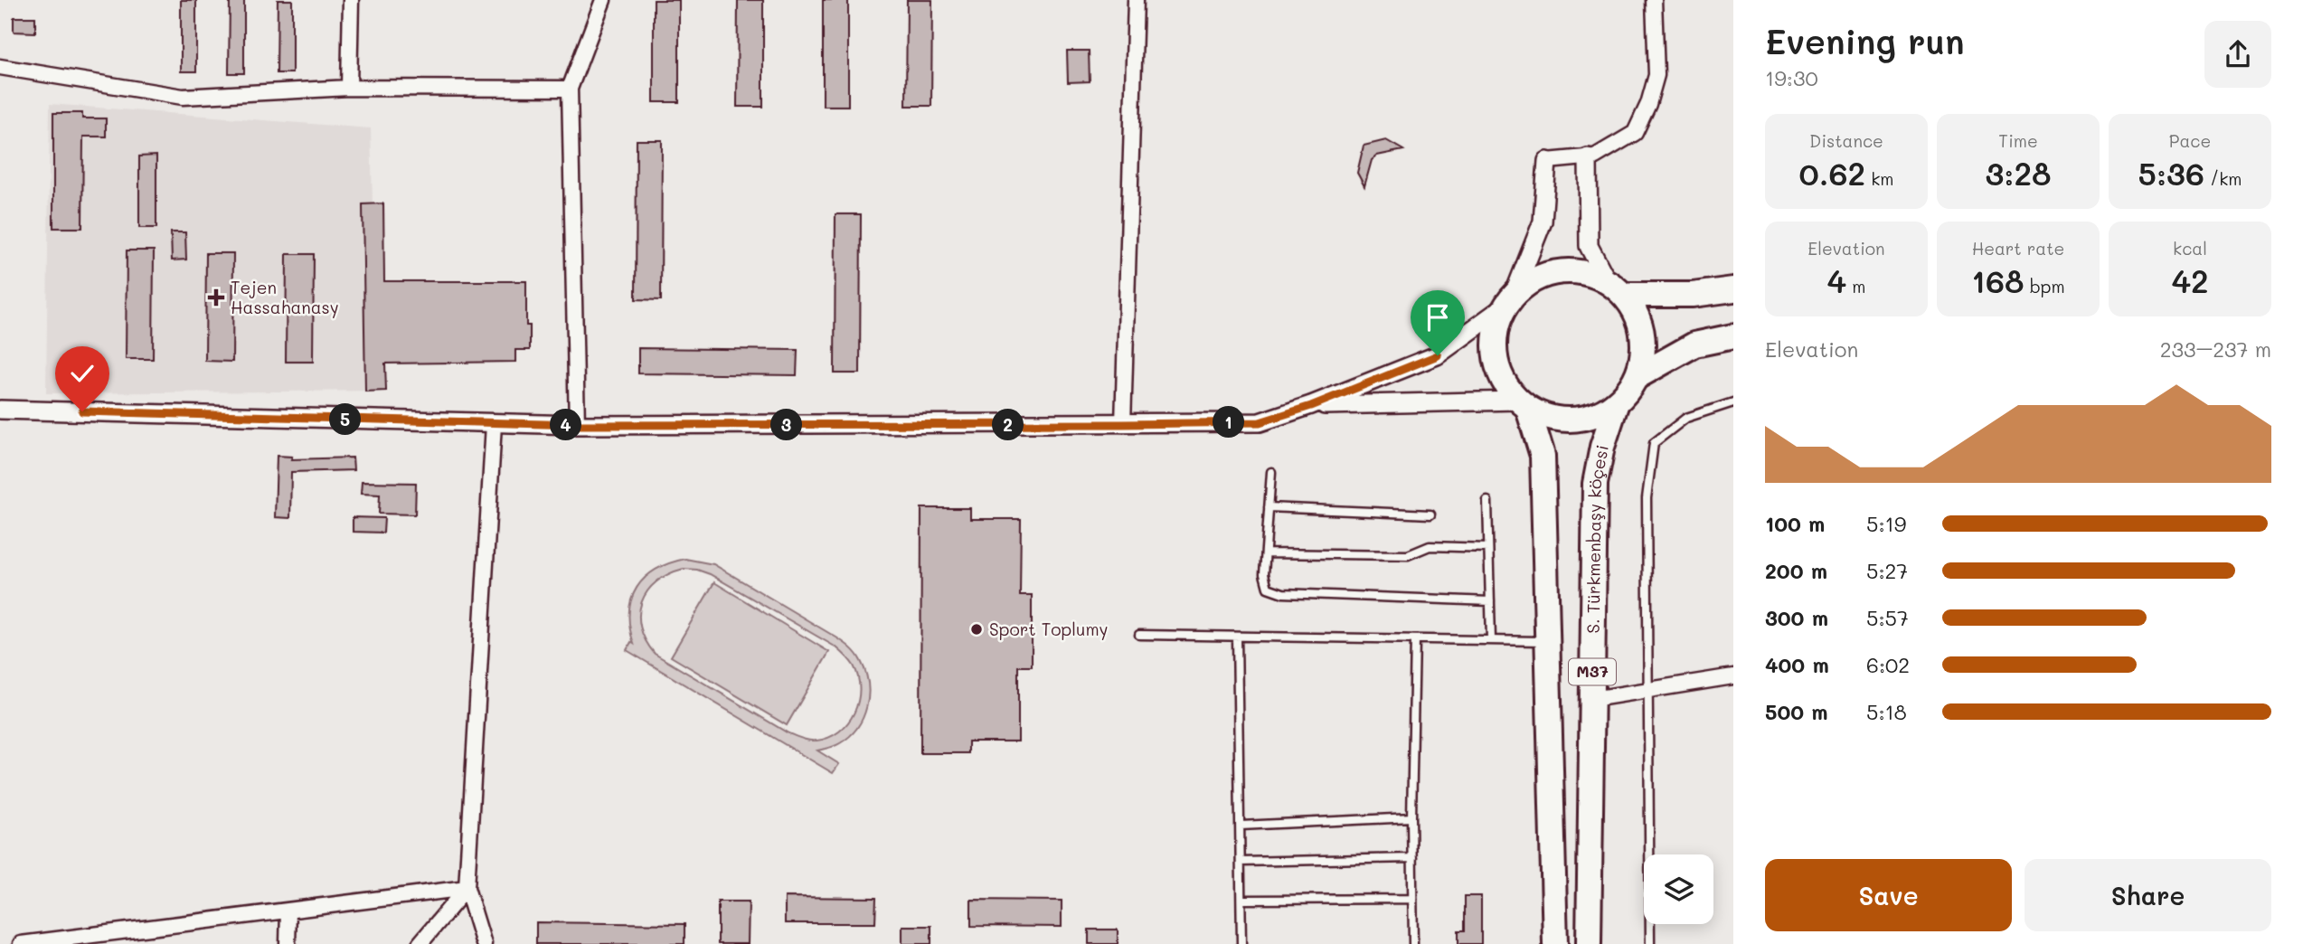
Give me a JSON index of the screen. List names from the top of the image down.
{
  "streets": {
    "highway": ["S. Türkmenbaşy köçesi", "M37"]
  },
  "crossings": [
    ["S. Türkmenbaşy köçesi", "M37"]
  ],
  "places": {
    "health": ["Tejen Hassahanasy"],
    "other": ["Sport Toplumy"]
  },
  "page": {
    "heading": ["Evening run", "19:30"],
    "stats": [
      ["Distance", "0.62 km"],
      ["Time", "3:28"],
      ["Pace", "5:36 /km"],
      ["Elevation", "4 m"],
      ["Heart rate", "168 bpm"],
      ["kcal", "42"]
    ],
    "chart": ["Elevation", "233–237 m"],
    "pins": [
      "5",
      "1",
      "2",
      "3",
      "4"
    ],
    "list": [
      {
        "name": "100 m",
        "note": "5:19"
      },
      {
        "name": "200 m",
        "note": "5:27"
      },
      {
        "name": "300 m",
        "note": "5:57"
      },
      {
        "name": "400 m",
        "note": "6:02"
      },
      {
        "name": "500 m",
        "note": "5:18"
      }
    ],
    "buttons": ["Save", "Share"]
  }
}
